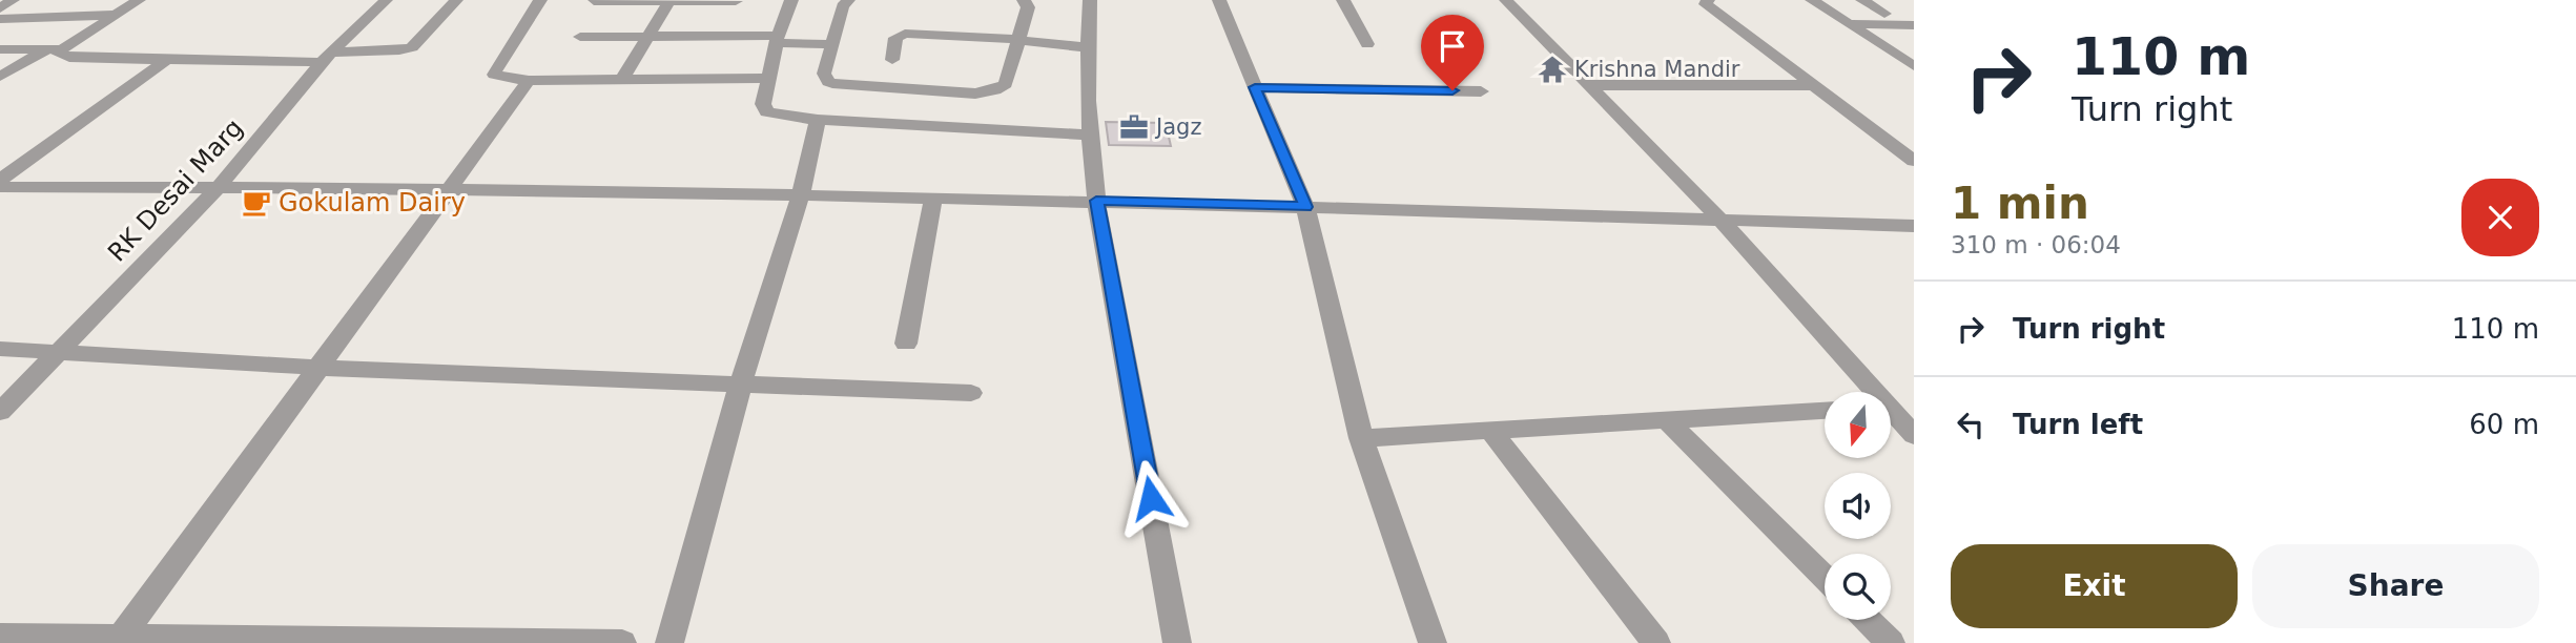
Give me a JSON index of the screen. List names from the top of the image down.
{
  "streets": {
    "street": ["RK Desai Marg"]
  },
  "places": {
    "temple": ["Krishna Mandir"],
    "office": ["Jagz"],
    "cafe": ["Gokulam Dairy"]
  },
  "north": "bottom",
  "page": {
    "turn": ["110 m", "Turn right"],
    "heading": ["1 min", "310 m · 06:04"],
    "list": [
      {
        "name": "Turn right",
        "value": "110 m"
      },
      {
        "name": "Turn left",
        "value": "60 m"
      }
    ],
    "buttons": ["Exit", "Share"]
  }
}
